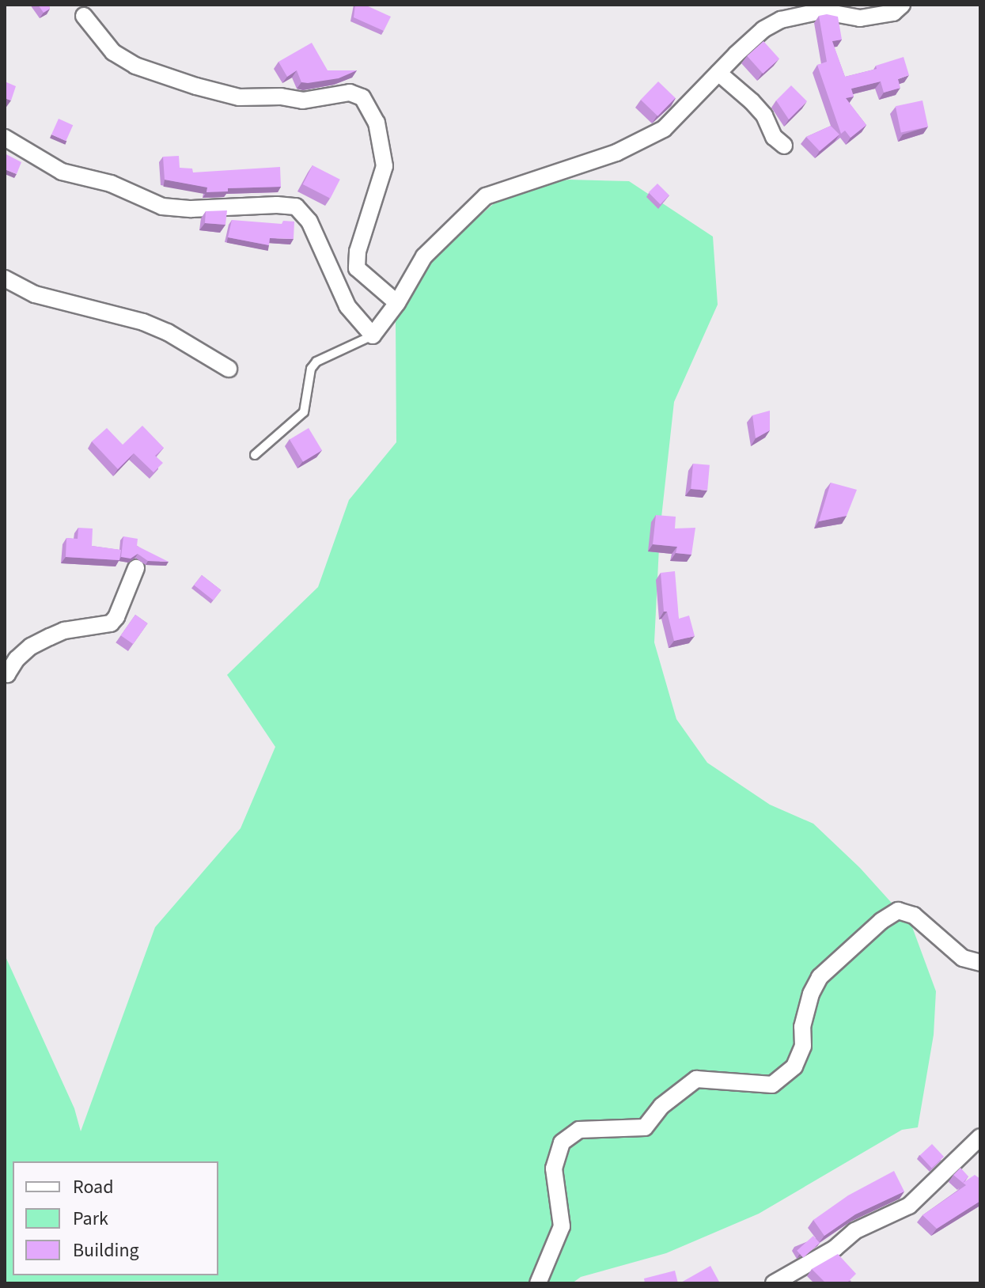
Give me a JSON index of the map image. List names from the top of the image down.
{
  "legend": ["Road", "Park", "Building"]
}
